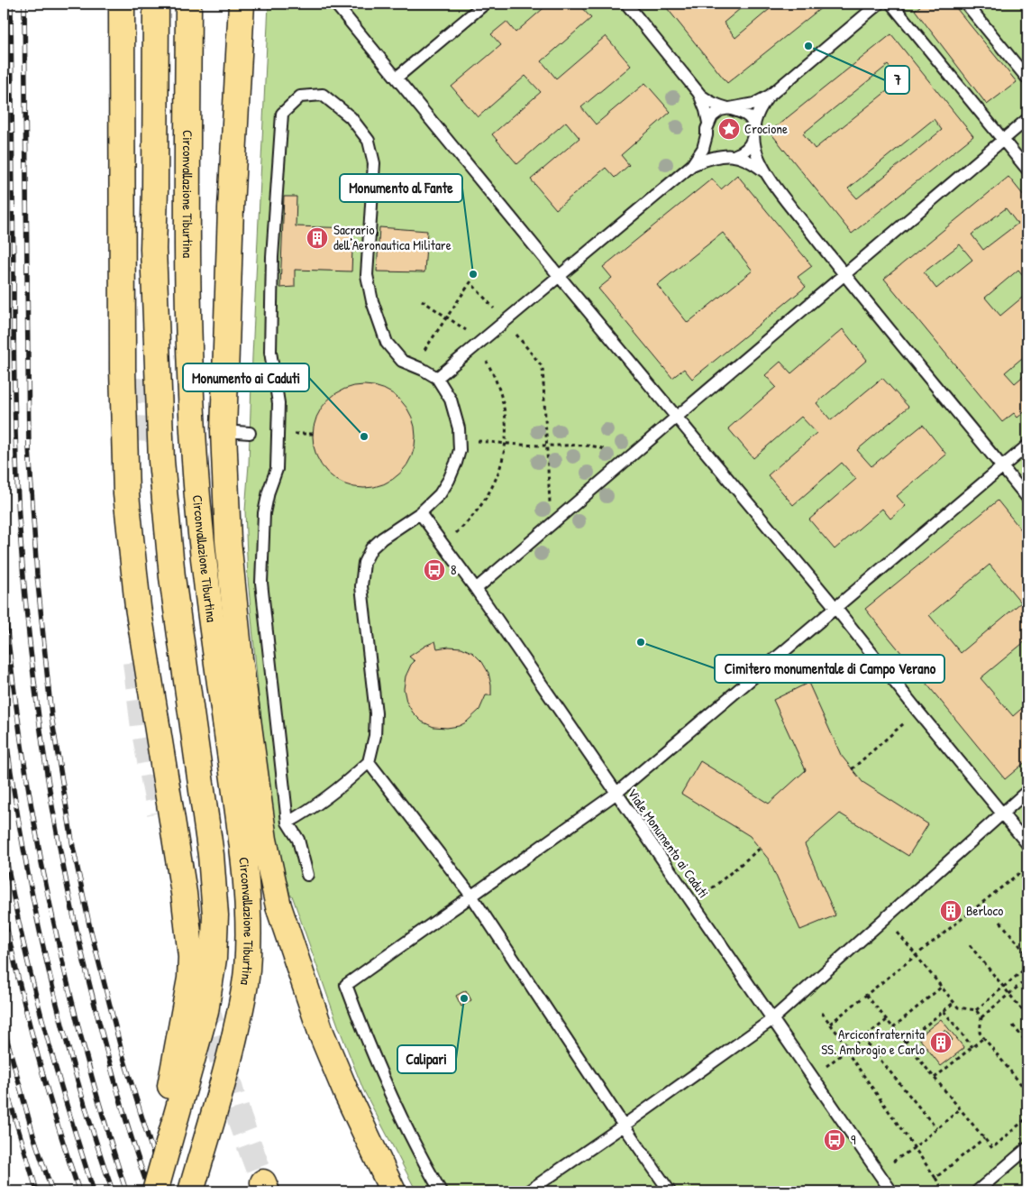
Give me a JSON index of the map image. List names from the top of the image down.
{
  "streets": {
    "highway": ["Circonvallazione Tiburtina"],
    "lane": ["Viale Monumento ai Caduti"]
  },
  "places": {
    "other": [
      "7",
      "Monumento al Fante",
      "Monumento ai Caduti",
      "Cimitero monumentale di Campo Verano",
      "Calipari"
    ],
    "place": ["Crocione"],
    "building": ["Sacrario dell'Aeronautica Militare", "Berloco", "Arciconfraternita SS. Ambrogio e Carlo"],
    "bus stop": ["8", "9"]
  }
}
